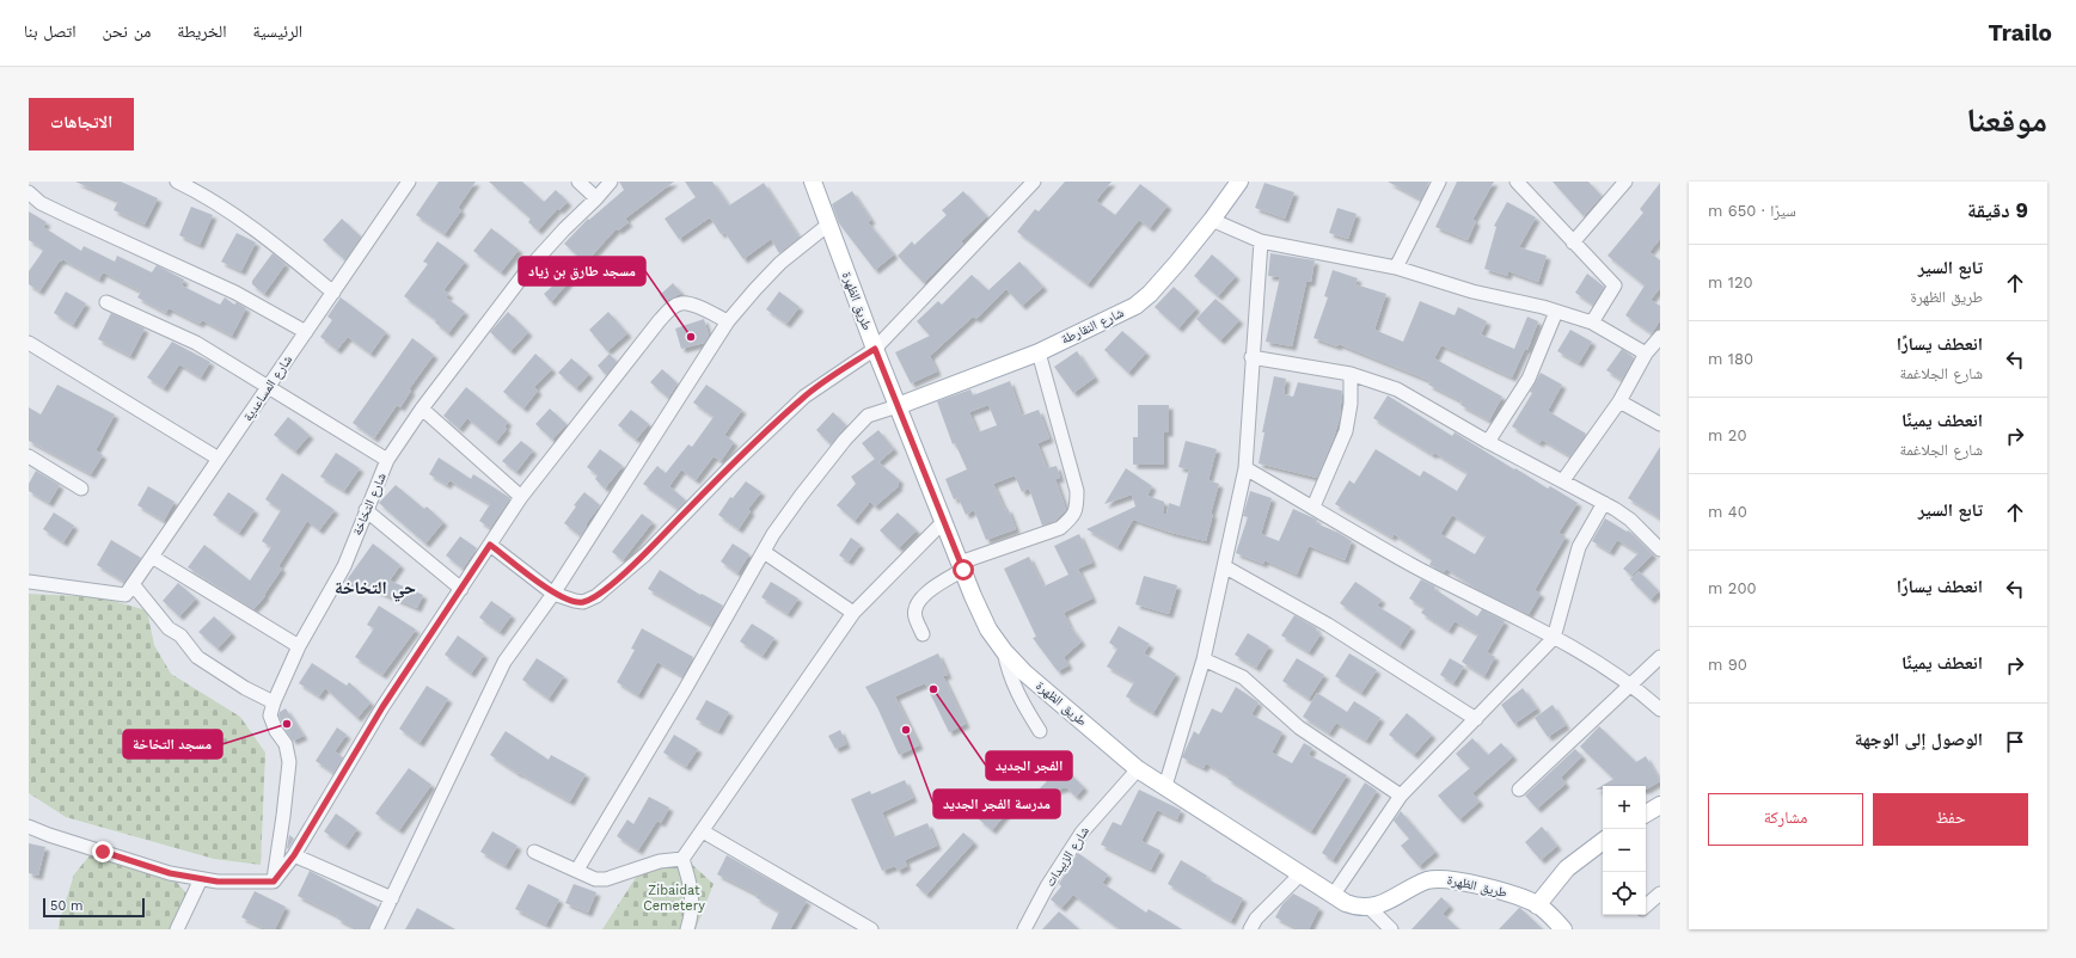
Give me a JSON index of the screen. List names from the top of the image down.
{
  "streets": {
    "main road": ["طريق الظهرة", "شارع النقارطة"],
    "street": ["شارع المساعدية", "شارع التخاخة", "شارع الزبيدات"]
  },
  "crossings": [
    ["طريق الظهرة", "شارع النقارطة"],
    ["طريق الظهرة", "شارع الزبيدات"]
  ],
  "districts": ["حي التخاخة"],
  "parks": ["Zibaidat Cemetery"],
  "places": [
    "مسجد طارق بن زياد",
    "الفجر الجديد",
    "مسجد التخاخة",
    "مدرسة الفجر الجديد"
  ],
  "scale_bar": "50 m",
  "page": {
    "header": "Trailo",
    "nav": [
      "الرئيسية",
      "الخريطة",
      "من نحن",
      "اتصل بنا"
    ],
    "title": "موقعنا",
    "buttons": [
      "الاتجاهات",
      ["حفظ", "مشاركة"]
    ],
    "heading": ["9 دقيقة", "سيرًا · 650 m"],
    "list": [
      ["تابع السير", "طريق الظهرة", "120 m"],
      ["انعطف يسارًا", "شارع الجلاغمة", "180 m"],
      ["انعطف يمينًا", "شارع الجلاغمة", "20 m"],
      ["تابع السير", "40 m"],
      ["انعطف يسارًا", "200 m"],
      ["انعطف يمينًا", "90 m"],
      "الوصول إلى الوجهة"
    ],
    "map_buttons": ["+", "−"],
    "scale": "50 m"
  }
}
